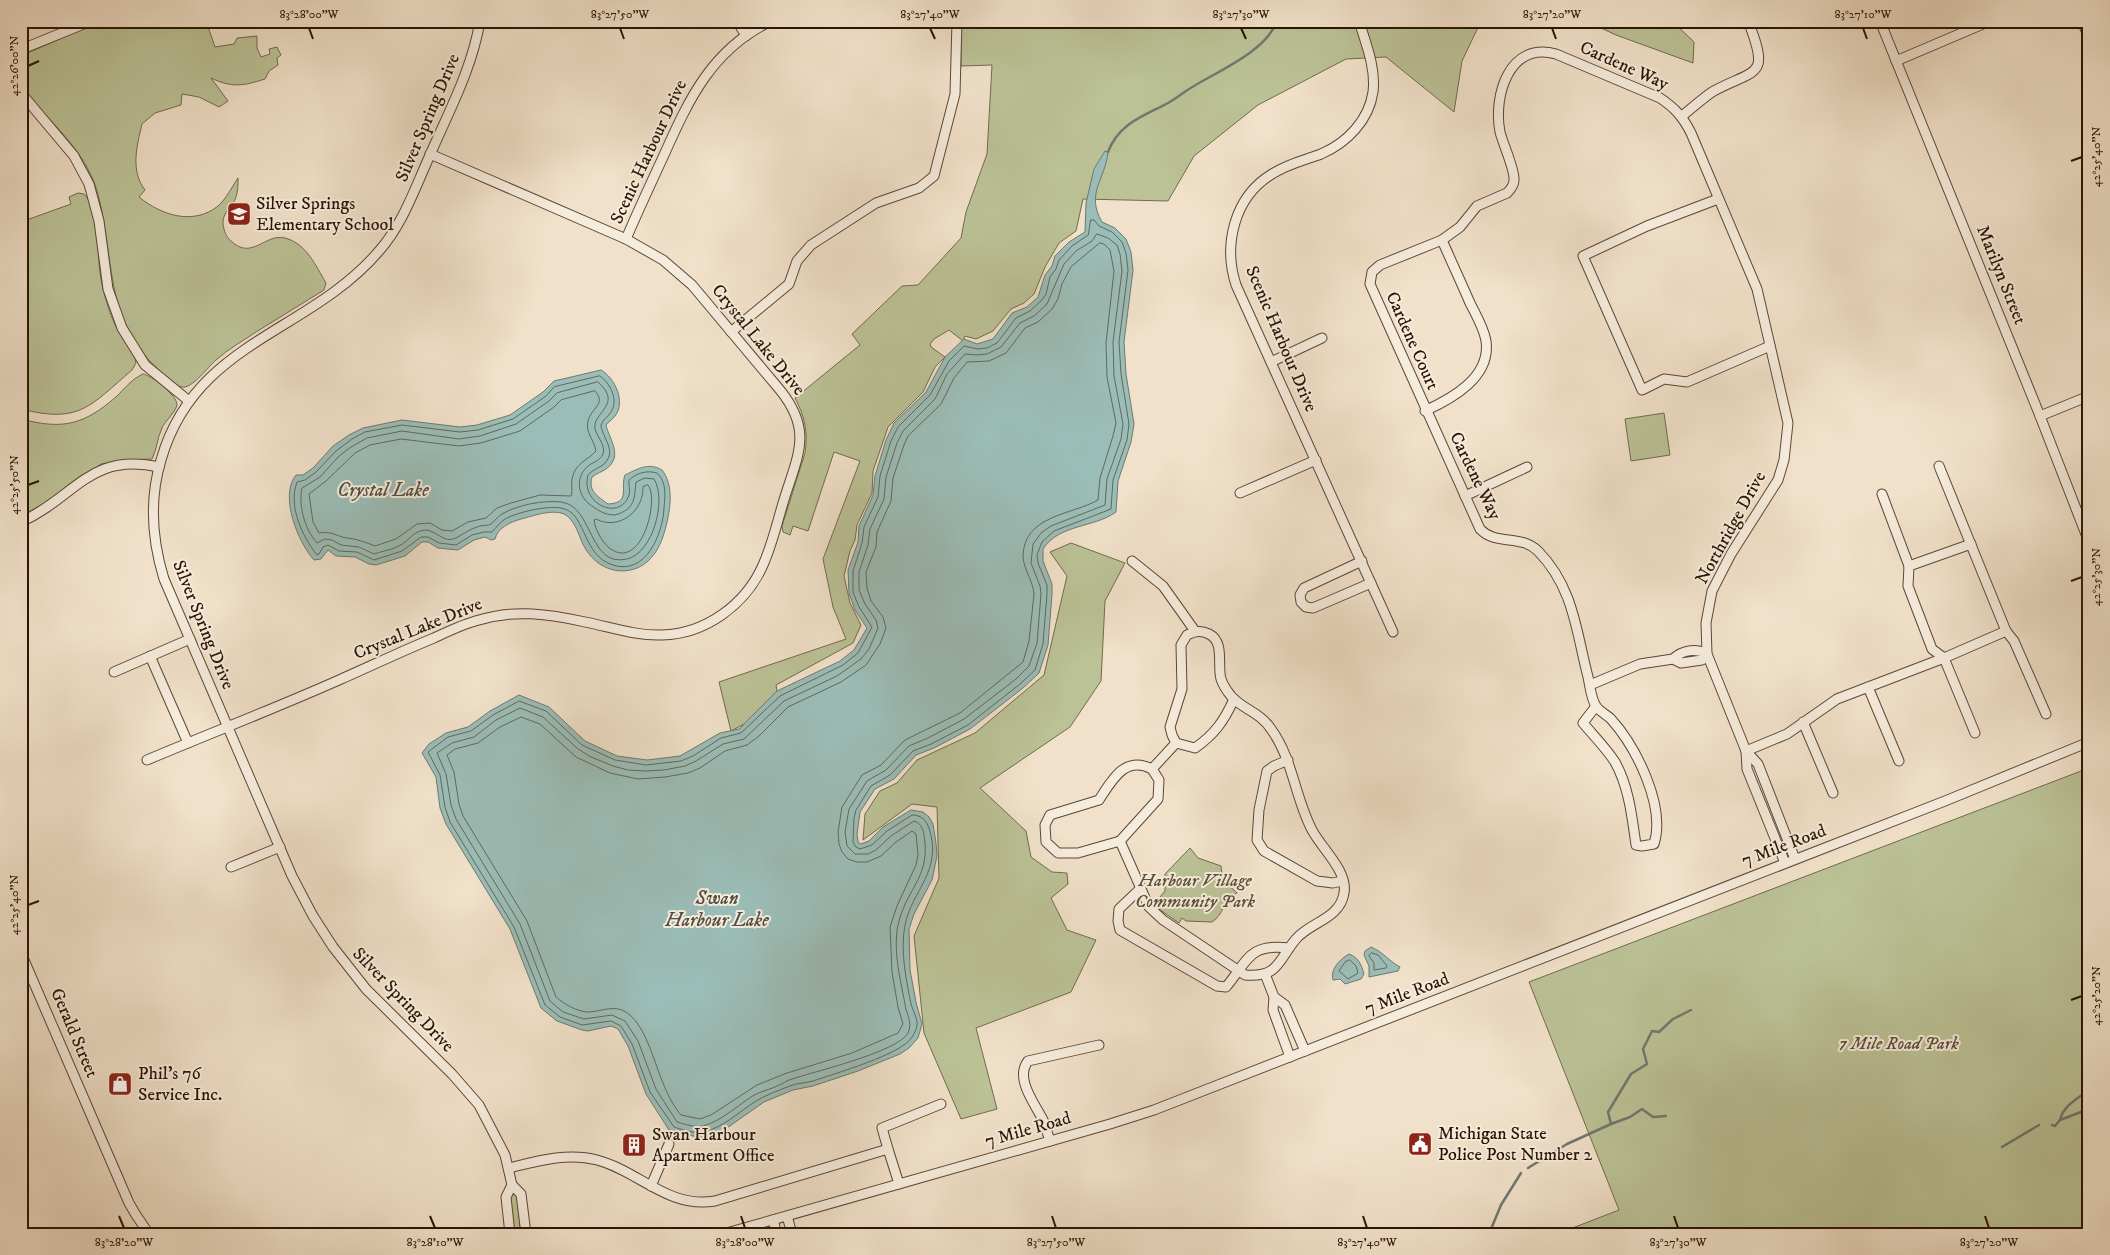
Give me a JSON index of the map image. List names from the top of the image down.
{
  "streets": {
    "street": [
      "Cardene Way",
      "Silver Spring Drive",
      "Scenic Harbour Drive",
      "Marilyn Street",
      "Crystal Lake Drive",
      "Cardene Court",
      "Northridge Drive",
      "7 Mile Road",
      "Gerald Street"
    ]
  },
  "crossings": [
    ["Cardene Way", "Cardene Court"],
    ["Cardene Way", "Northridge Drive"],
    ["Silver Spring Drive", "Crystal Lake Drive"],
    ["Scenic Harbour Drive", "Crystal Lake Drive"],
    ["Northridge Drive", "7 Mile Road"]
  ],
  "water": ["Crystal Lake", "Swan Harbour Lake"],
  "parks": ["Harbour Village Community Park", "7 Mile Road Park"],
  "places": {
    "school or university": ["Silver Springs Elementary School"],
    "shop": ["Phil's 76 Service Inc."],
    "public building": ["Michigan State Police Post Number 2"],
    "building": ["Swan Harbour Apartment Office"]
  },
  "coordinates": [
    "83°28'00\"W",
    "83°27'50\"W",
    "83°27'40\"W",
    "83°27'30\"W",
    "83°27'20\"W",
    "83°27'10\"W",
    "42°26'00\"N",
    "42°25'40\"N",
    "42°25'50\"N",
    "42°25'30\"N",
    "42°25'20\"N",
    "83°28'20\"W",
    "83°28'10\"W"
  ]
}
